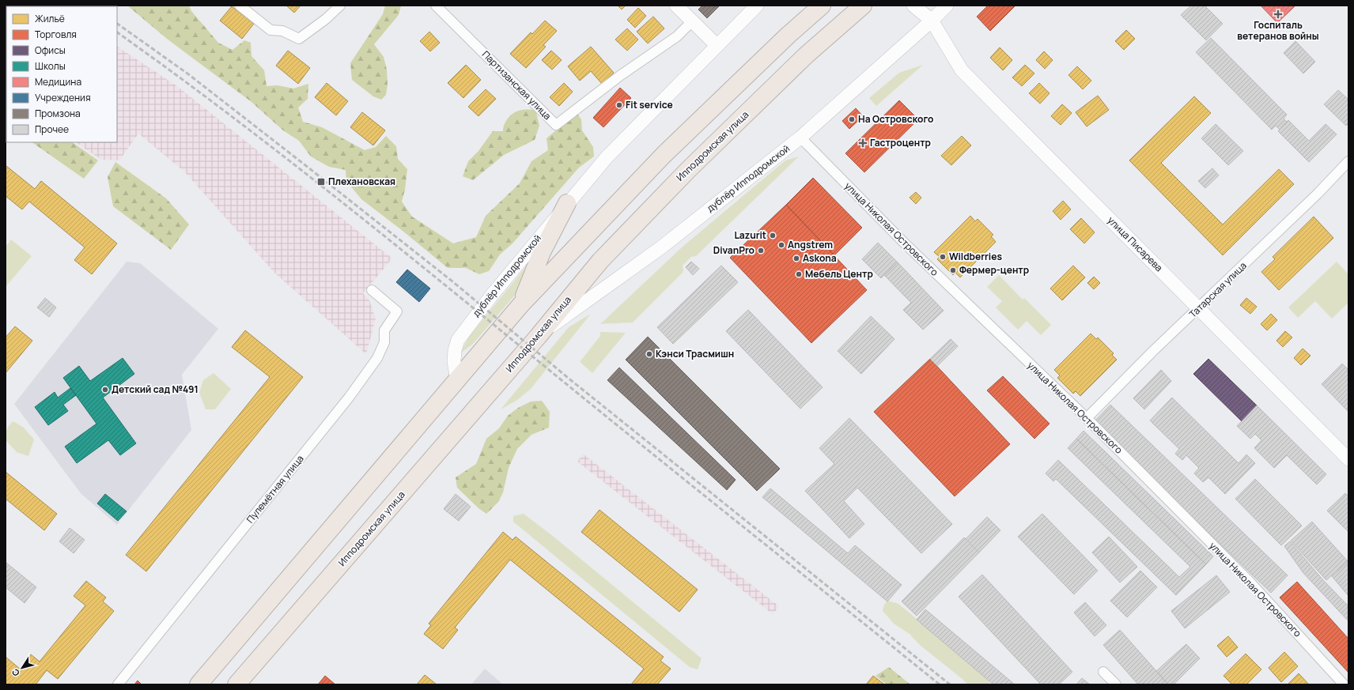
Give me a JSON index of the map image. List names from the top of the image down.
{
  "streets": {
    "highway": ["Ипподромская улица"],
    "street": [
      "Партизанская улица",
      "дублёр Ипподромской",
      "улица Николая Островского",
      "улица Писарева",
      "Татарская улица",
      "Пулемётная улица"
    ]
  },
  "crossings": [
    ["Ипподромская улица", "дублёр Ипподромской"],
    ["дублёр Ипподромской", "улица Николая Островского"],
    ["дублёр Ипподромской", "улица Писарева"],
    ["улица Николая Островского", "Татарская улица"],
    ["улица Писарева", "Татарская улица"]
  ],
  "places": {
    "health": ["Госпиталь ветеранов войны", "Гастроцентр"],
    "other": [
      "Fit service",
      "На Островского",
      "Lazurit",
      "Angstrem",
      "DivanPro",
      "Wildberries",
      "Askona",
      "Фермер-центр",
      "Мебель Центр",
      "Кэнси Трасмишн",
      "Детский сад №491"
    ],
    "transit": ["Плехановская"]
  },
  "legend": [
    "Жильё",
    "Торговля",
    "Офисы",
    "Школы",
    "Медицина",
    "Учреждения",
    "Промзона",
    "Прочее"
  ],
  "north": "bottom left"
}
